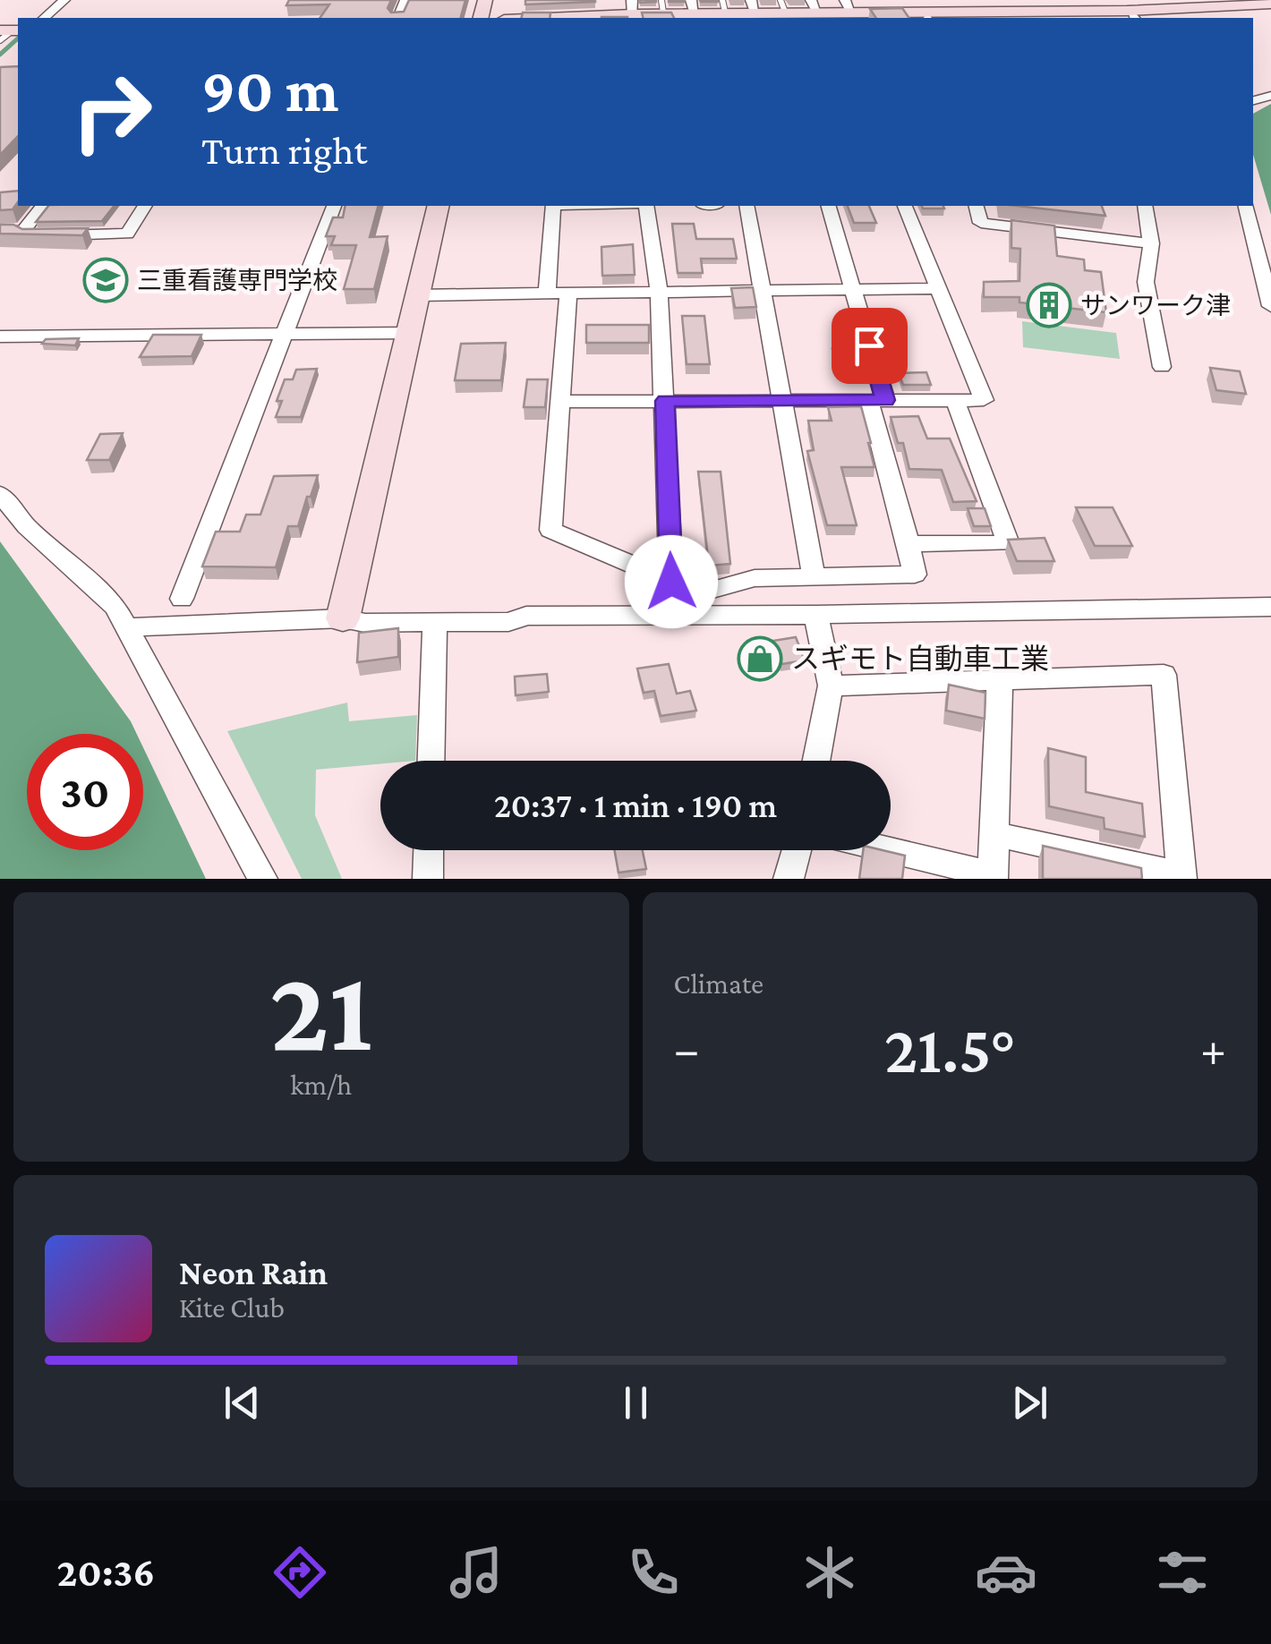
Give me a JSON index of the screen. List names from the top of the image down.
{
  "places": {
    "school or university": ["三重看護専門学校"],
    "building": ["サンワーク津"],
    "shop": ["スギモト自動車工業"]
  },
  "page": {
    "turn": ["90 m", "Turn right"],
    "limit": "30",
    "trip": "20:37 · 1 min · 190 m",
    "tile": [
      ["21", "km/h"],
      "Climate"
    ],
    "heat": ["−", "21.5°", "+"],
    "song": ["Neon Rain", "Kite Club"],
    "tabs": "20:36"
  }
}
